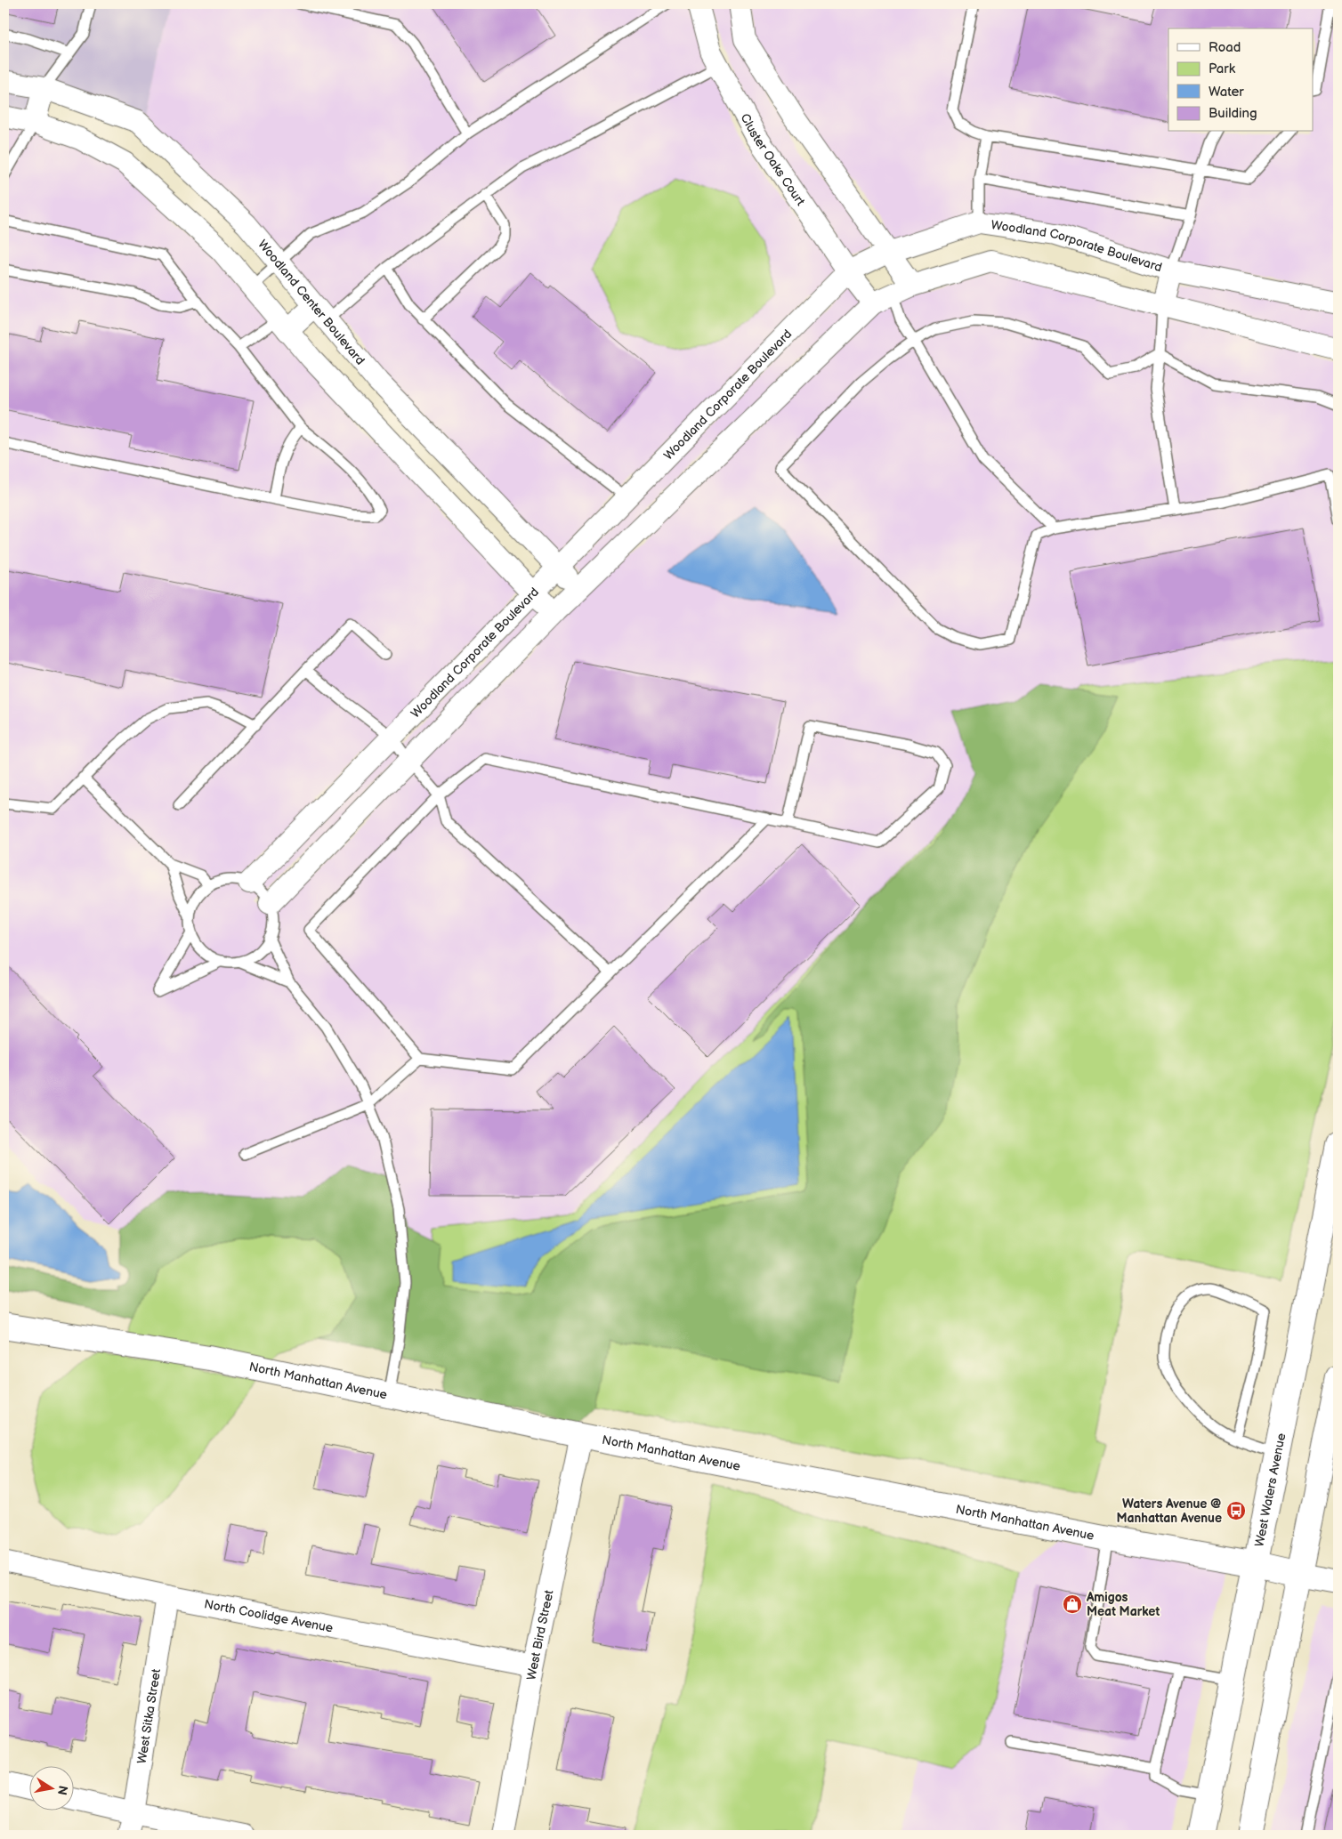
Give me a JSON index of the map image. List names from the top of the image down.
{
  "streets": {
    "street": [
      "Cluster Oaks Court",
      "Woodland Corporate Boulevard",
      "Woodland Center Boulevard",
      "North Manhattan Avenue",
      "West Waters Avenue",
      "North Coolidge Avenue",
      "West Bird Street",
      "West Sitka Street"
    ]
  },
  "crossings": [
    ["Cluster Oaks Court", "Woodland Corporate Boulevard"],
    ["Woodland Corporate Boulevard", "Woodland Center Boulevard"],
    ["North Manhattan Avenue", "West Waters Avenue"],
    ["North Manhattan Avenue", "West Bird Street"],
    ["North Coolidge Avenue", "West Bird Street"],
    ["North Coolidge Avenue", "West Sitka Street"]
  ],
  "places": {
    "bus stop": ["Waters Avenue @ Manhattan Avenue"],
    "shop": ["Amigos Meat Market"]
  },
  "legend": [
    "Road",
    "Park",
    "Water",
    "Building"
  ],
  "north": "right"
}
